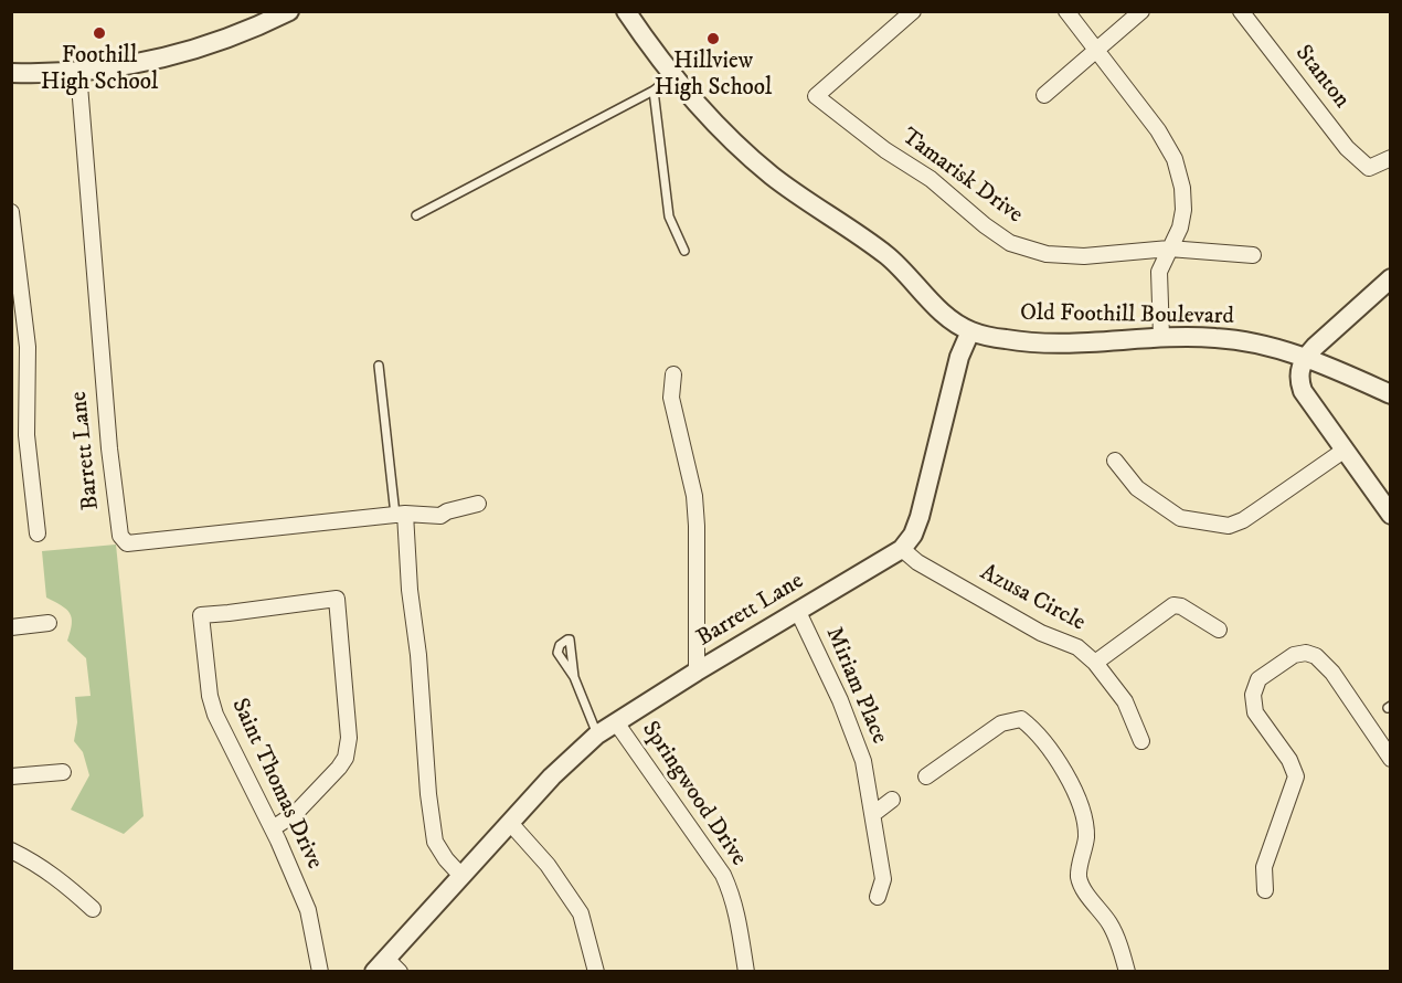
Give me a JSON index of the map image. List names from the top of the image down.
{
  "streets": {
    "street": [
      "Stanton",
      "Tamarisk Drive",
      "Old Foothill Boulevard",
      "Barrett Lane",
      "Azusa Circle",
      "Miriam Place",
      "Saint Thomas Drive",
      "Springwood Drive"
    ]
  },
  "crossings": [
    ["Barrett Lane", "Azusa Circle"],
    ["Barrett Lane", "Miriam Place"],
    ["Barrett Lane", "Springwood Drive"]
  ],
  "places": ["Foothill High School", "Hillview High School"]
}
